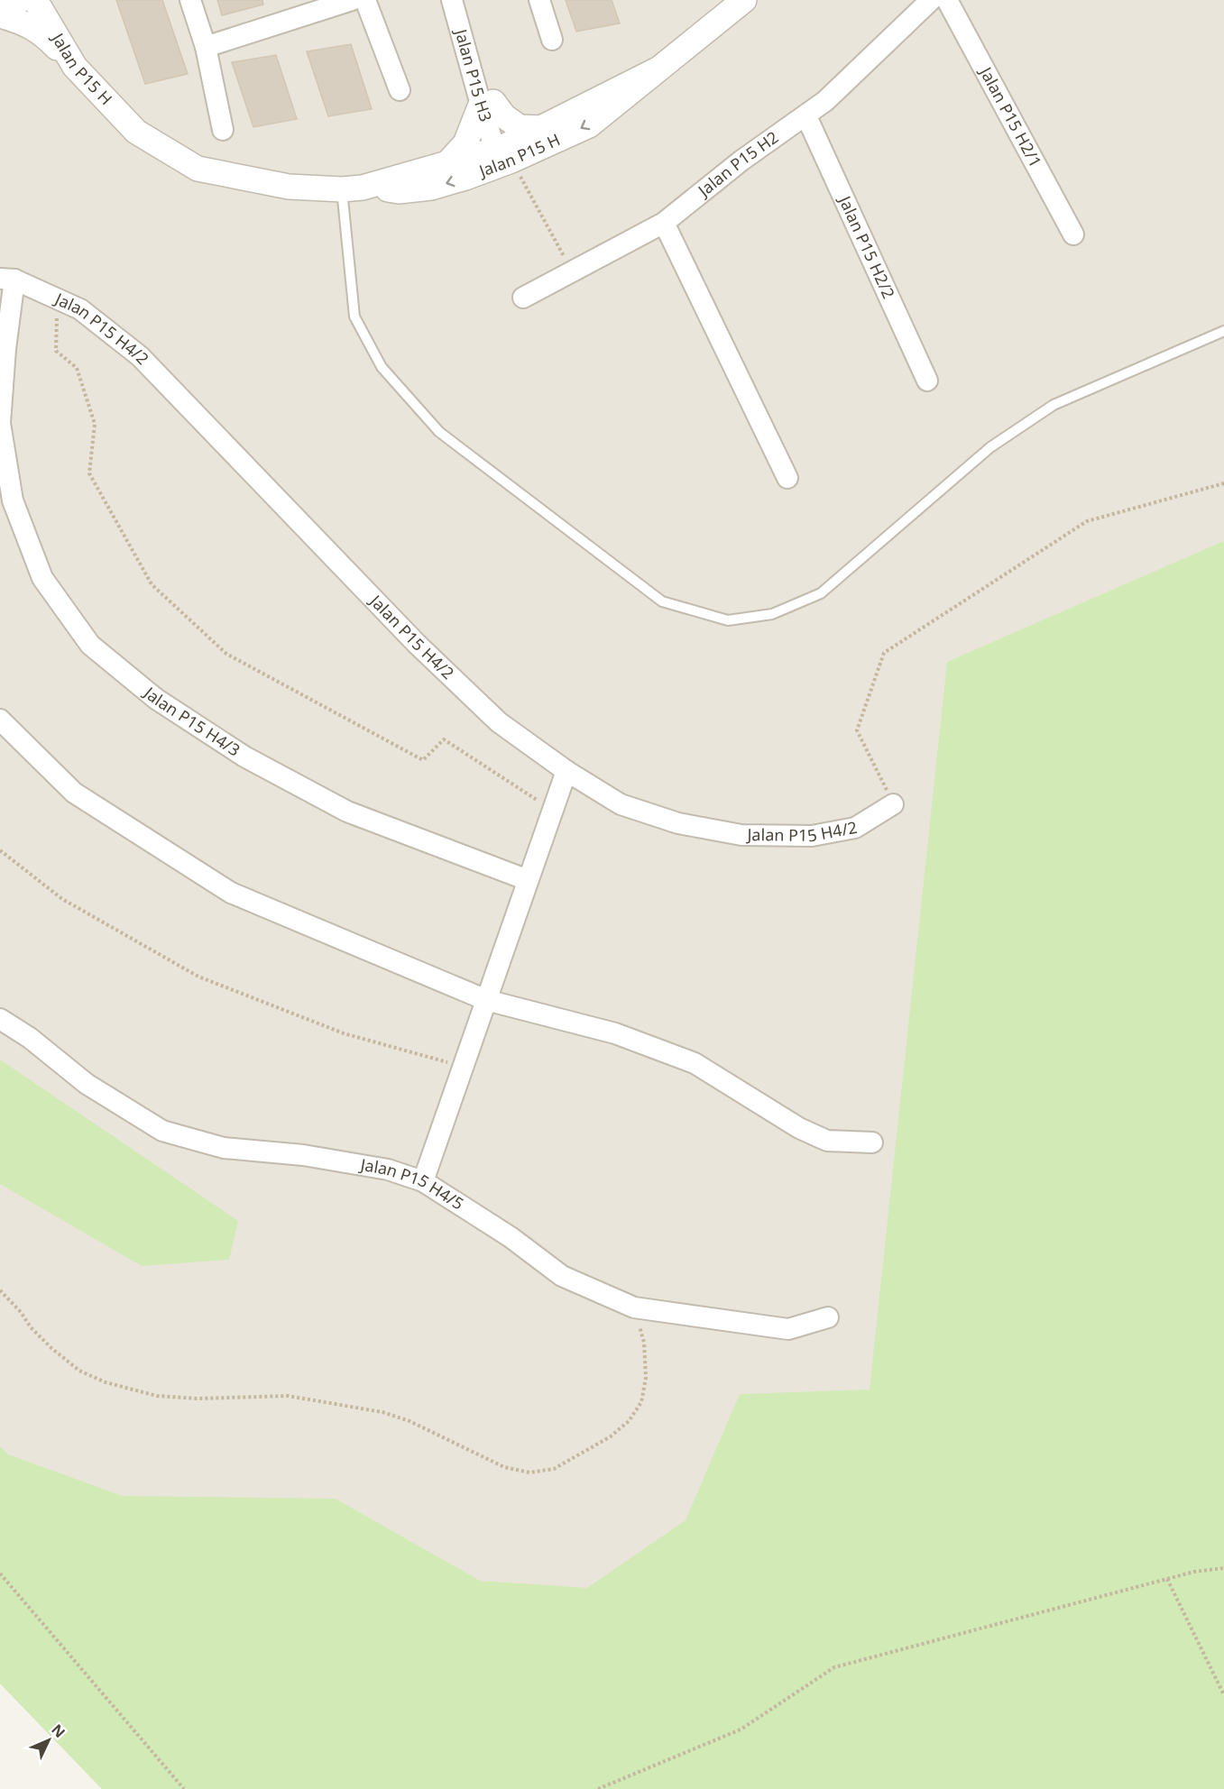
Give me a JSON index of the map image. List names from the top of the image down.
{
  "streets": {
    "street": [
      "Jalan P15 H",
      "Jalan P15 H3",
      "Jalan P15 H2/1",
      "Jalan P15 H2",
      "Jalan P15 H2/2",
      "Jalan P15 H4/2",
      "Jalan P15 H4/3",
      "Jalan P15 H4/5"
    ]
  },
  "crossings": [
    ["Jalan P15 H", "Jalan P15 H3"],
    ["Jalan P15 H2", "Jalan P15 H2/2"],
    ["Jalan P15 H4/2", "Jalan P15 H4/3"]
  ],
  "north": "top right"
}
